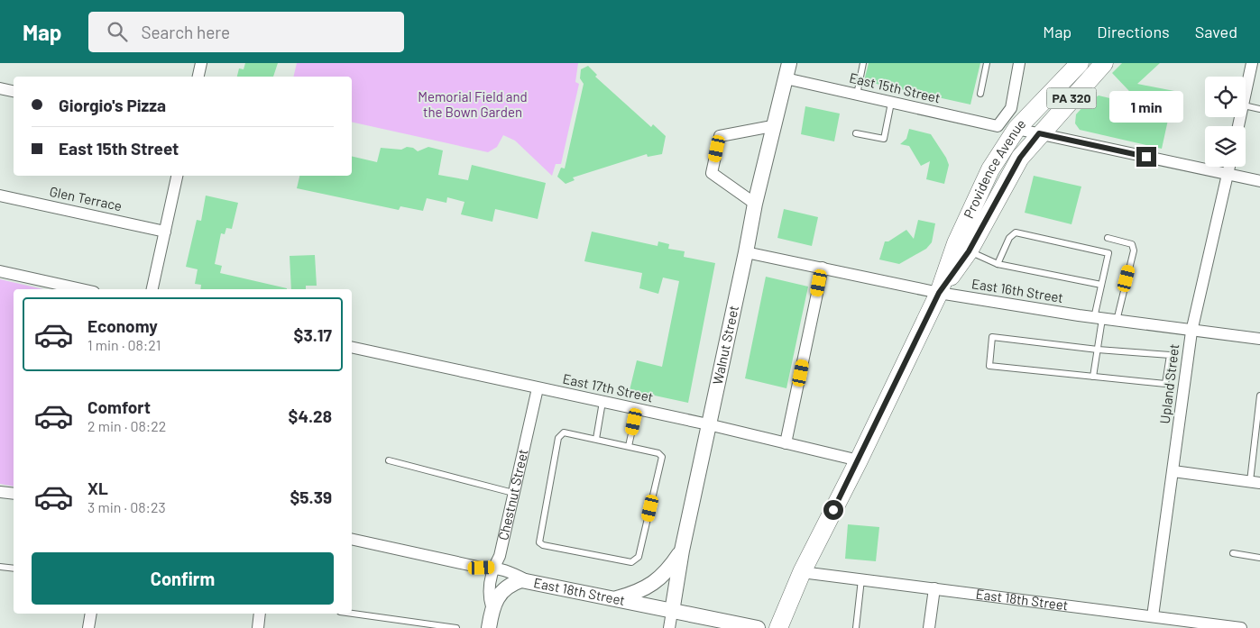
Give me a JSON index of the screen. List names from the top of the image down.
{
  "streets": {
    "main road": ["PA 320", "Providence Avenue"],
    "street": [
      "East 15th Street",
      "Glen Terrace",
      "East 16th Street",
      "Walnut Street",
      "Upland Street",
      "East 17th Street",
      "Chestnut Street",
      "East 18th Street"
    ]
  },
  "crossings": [
    ["East 15th Street", "Walnut Street"],
    ["Providence Avenue", "East 16th Street"],
    ["Providence Avenue", "East 17th Street"],
    ["Providence Avenue", "East 18th Street"],
    ["East 16th Street", "Walnut Street"],
    ["East 16th Street", "Upland Street"],
    ["Walnut Street", "East 17th Street"],
    ["Walnut Street", "East 18th Street"],
    ["Upland Street", "East 18th Street"],
    ["East 17th Street", "Chestnut Street"],
    ["Chestnut Street", "East 18th Street"]
  ],
  "parks": ["Memorial Field and the Bown Garden"],
  "page": {
    "header": "Map",
    "search": "Search here",
    "nav": ["Map", "Directions", "Saved"],
    "banner": ["Giorgio's Pizza", "East 15th Street"],
    "bubble": "1 min",
    "list": [
      {
        "name": "Economy",
        "note": "1 min · 08:21",
        "value": "$3.17"
      },
      {
        "name": "Comfort",
        "note": "2 min · 08:22",
        "value": "$4.28"
      },
      {
        "name": "XL",
        "note": "3 min · 08:23",
        "value": "$5.39"
      }
    ],
    "buttons": "Confirm"
  }
}
